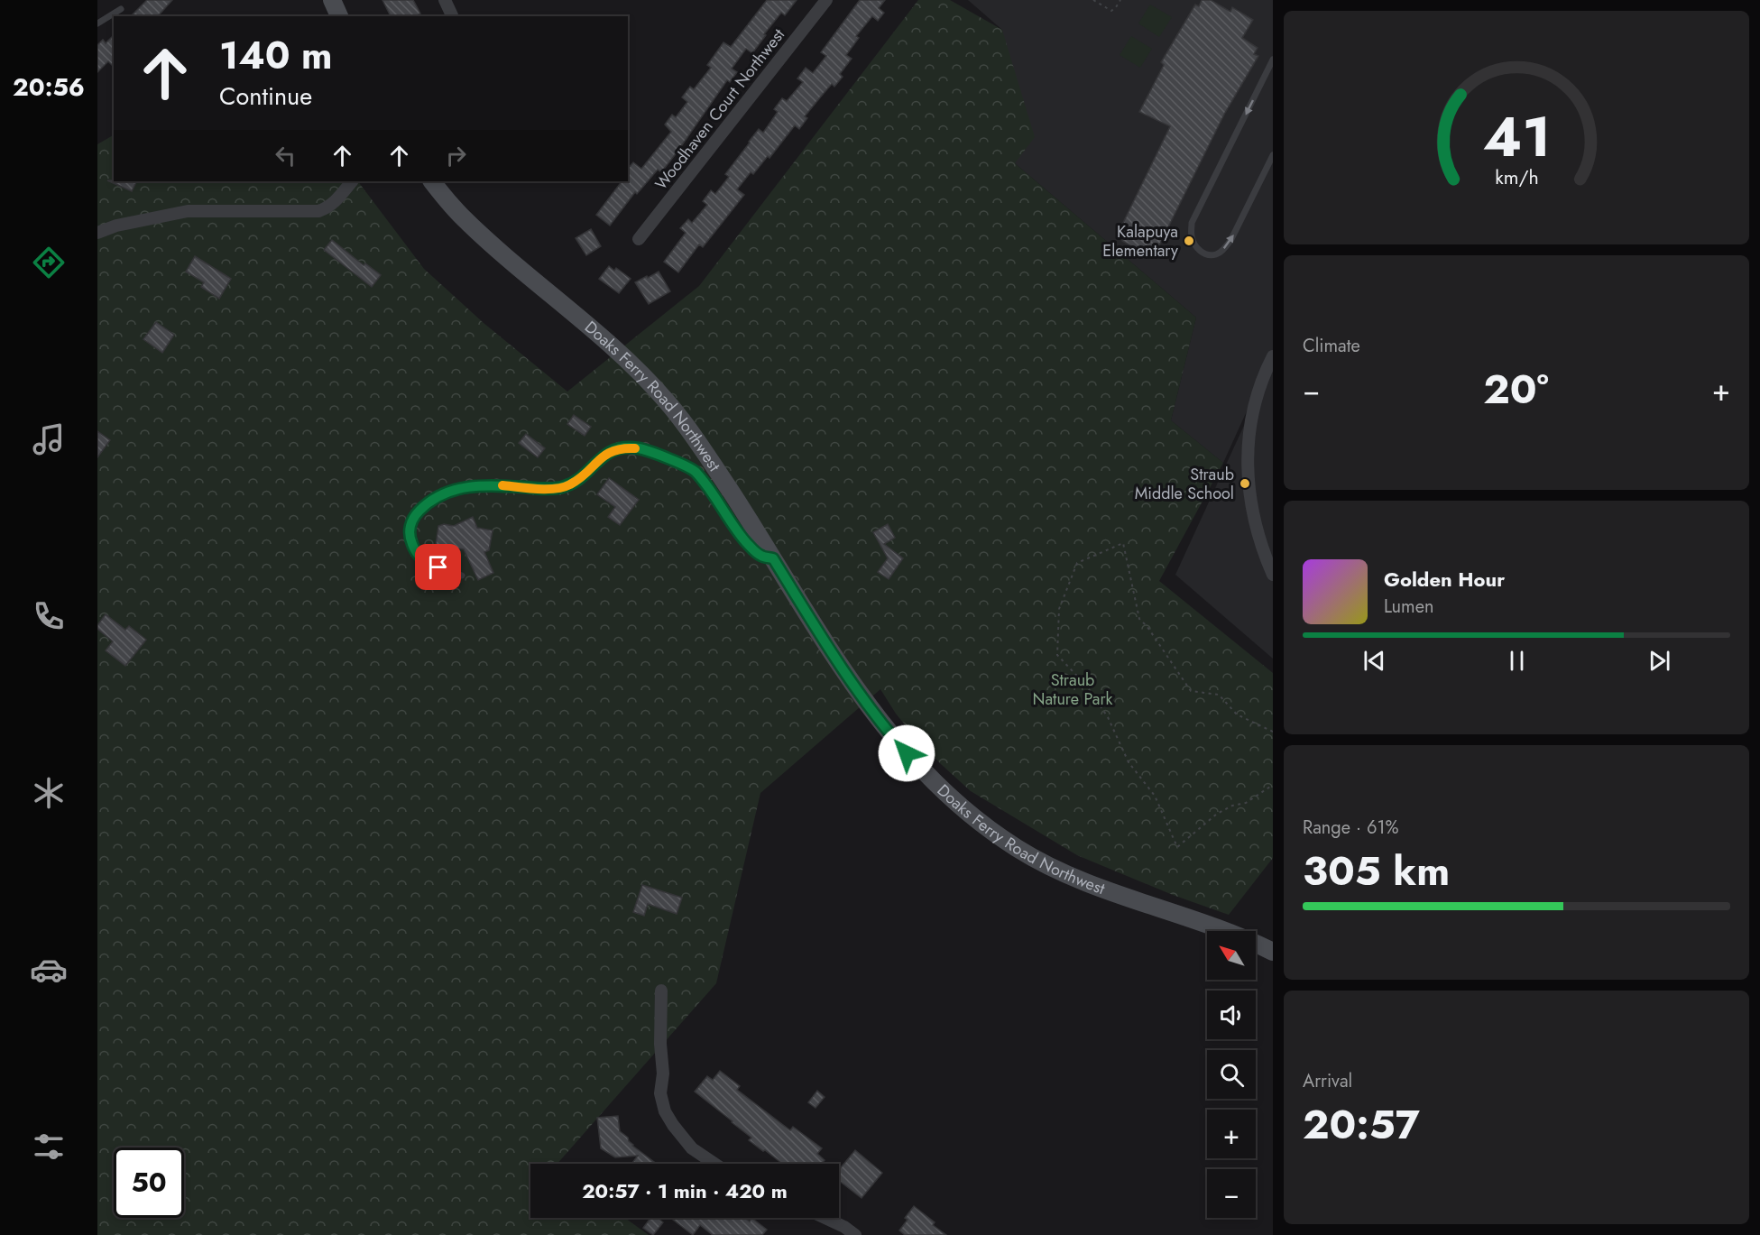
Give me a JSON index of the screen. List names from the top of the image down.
{
  "streets": {
    "main road": ["Doaks Ferry Road Northwest"],
    "street": ["Woodhaven Court Northwest"]
  },
  "parks": ["Straub Nature Park"],
  "places": ["Kalapuya Elementary", "Straub Middle School"],
  "north": "top left",
  "page": {
    "tabs": "20:56",
    "turn": ["140 m", "Continue"],
    "tile": [
      "Climate",
      ["Range · 61%", "305 km"],
      ["Arrival", "20:57"]
    ],
    "heat": ["−", "20°", "+"],
    "song": ["Golden Hour", "Lumen"],
    "map_buttons": ["+", "−"],
    "limit": "50",
    "trip": "20:57 · 1 min · 420 m",
    "gauge": ["41", "km/h"]
  }
}
